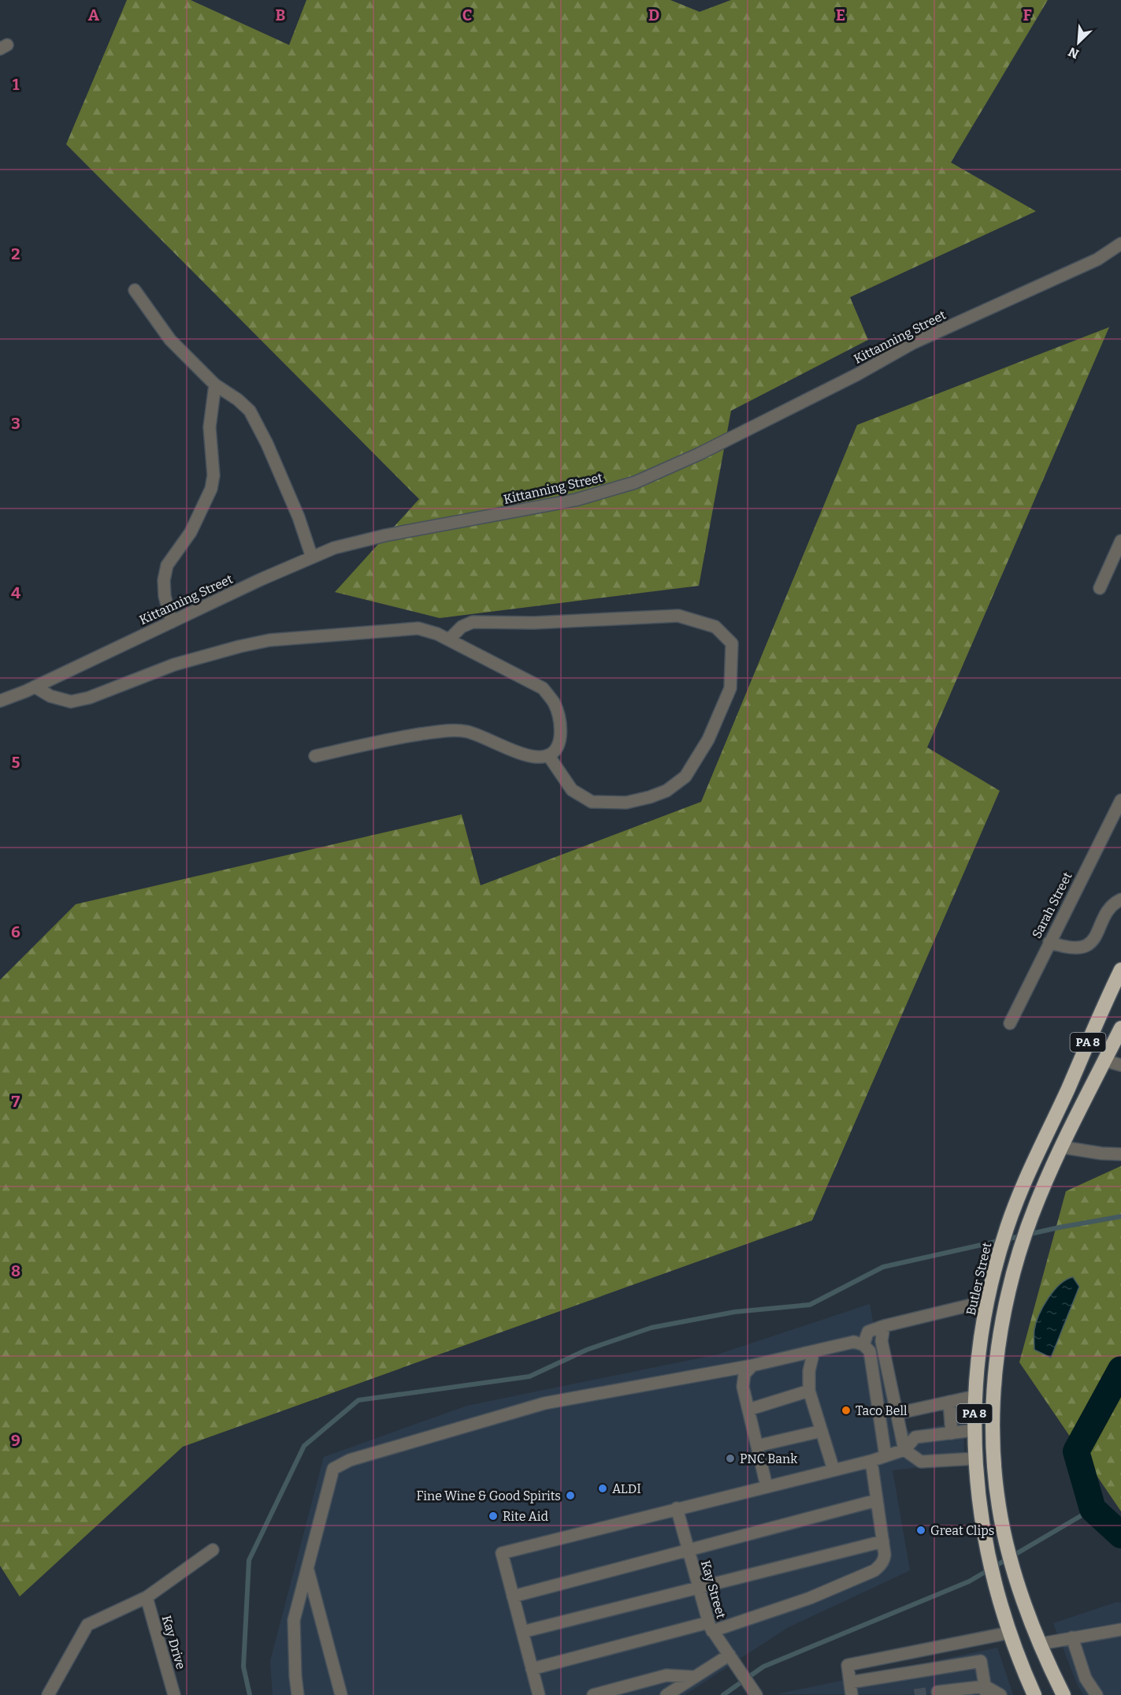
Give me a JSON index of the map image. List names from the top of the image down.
{
  "streets": {
    "highway": ["PA 8", "Butler Street"],
    "street": [
      "Kittanning Street",
      "Sarah Street",
      "Kay Street",
      "Kay Drive"
    ]
  },
  "crossings": [
    ["PA 8", "Butler Street"]
  ],
  "places": [
    "Taco Bell",
    "PNC Bank",
    "ALDI",
    "Fine Wine & Good Spirits",
    "Rite Aid",
    "Great Clips"
  ],
  "north": "bottom left",
  "grid": {
    "columns": [
      "A",
      "B",
      "C",
      "D",
      "E",
      "F"
    ],
    "rows": [
      "1",
      "2",
      "3",
      "4",
      "5",
      "6",
      "7",
      "8",
      "9"
    ]
  }
}
